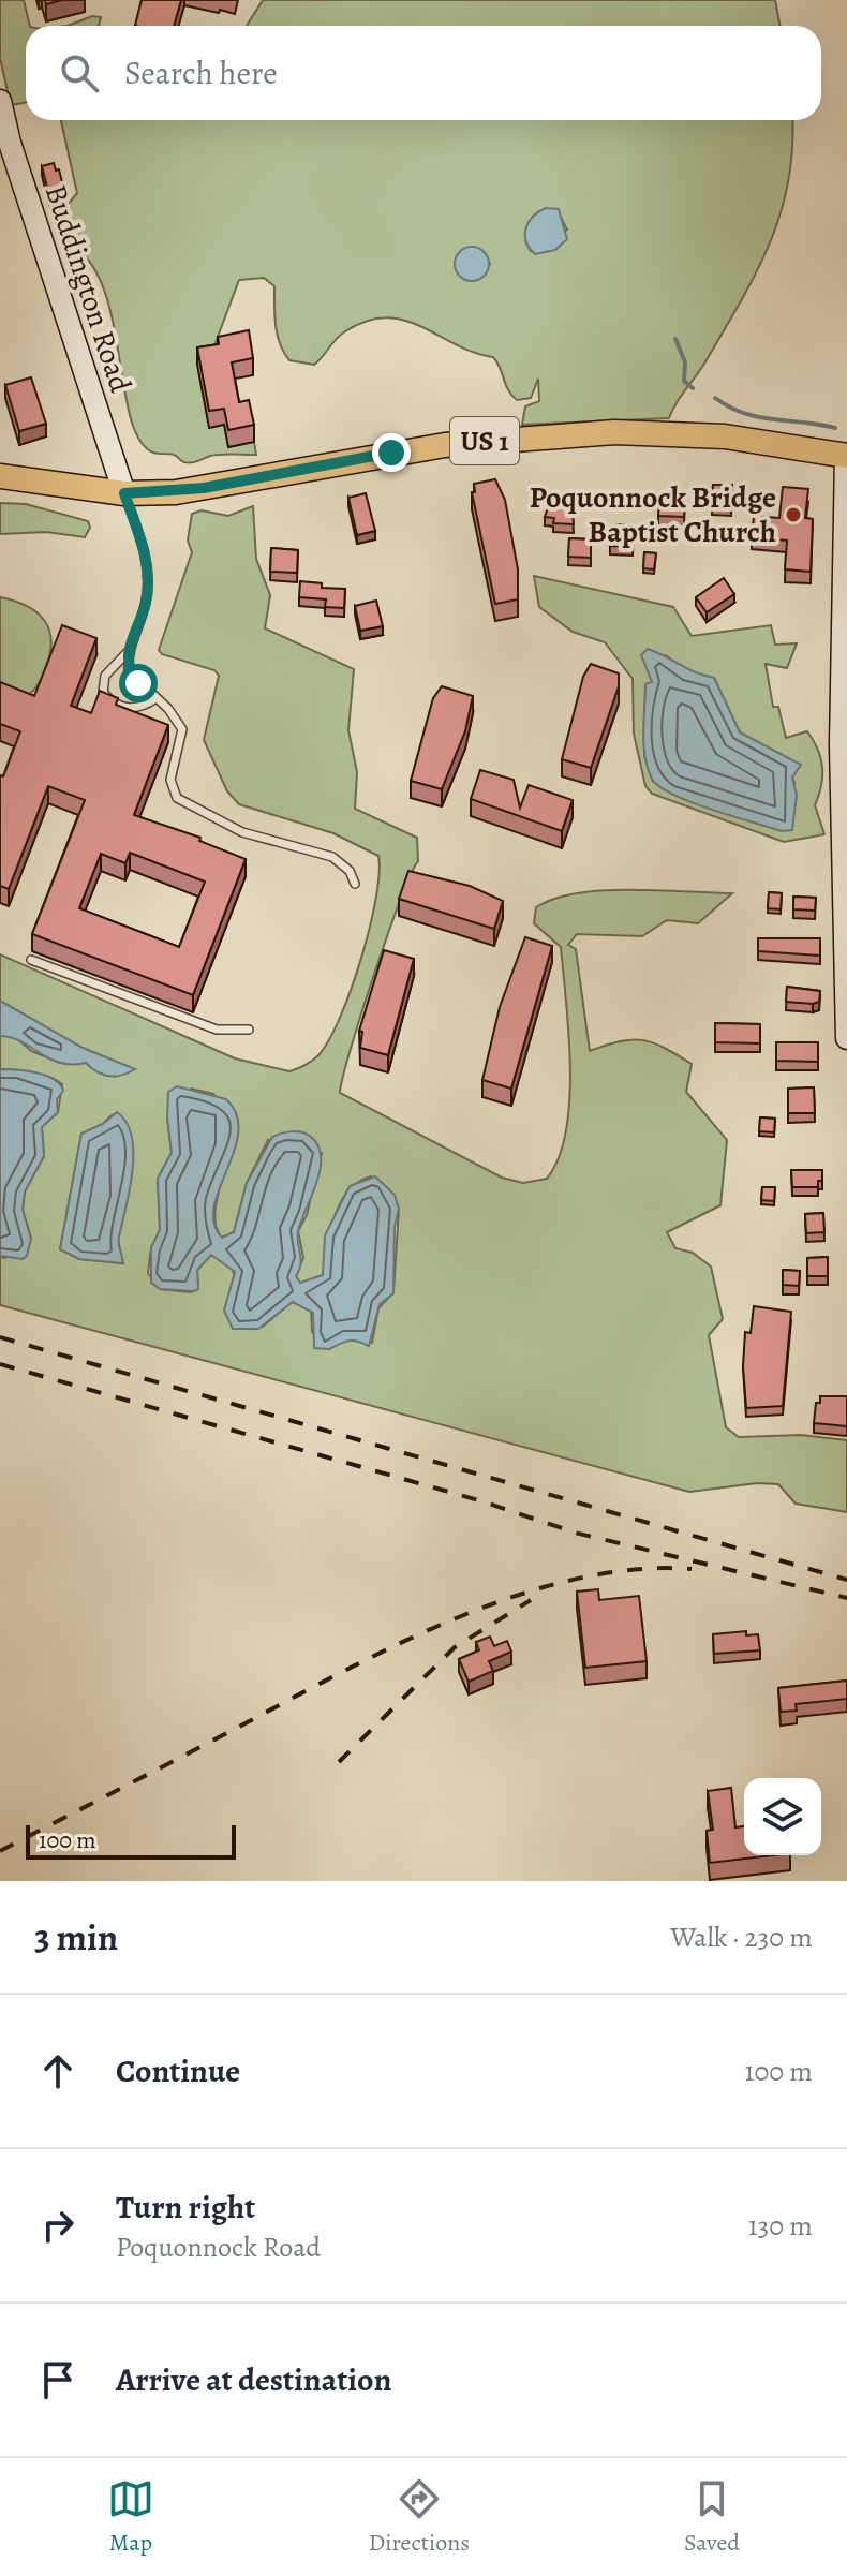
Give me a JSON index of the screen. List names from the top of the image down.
{
  "streets": {
    "main road": ["Buddington Road", "US 1"]
  },
  "crossings": [
    ["Buddington Road", "US 1"]
  ],
  "places": ["Poquonnock Bridge Baptist Church"],
  "scale_bar": "100 m",
  "page": {
    "search": "Search here",
    "scale": "100 m",
    "heading": ["3 min", "Walk · 230 m"],
    "list": [
      ["Continue", "100 m"],
      ["Turn right", "Poquonnock Road", "130 m"],
      "Arrive at destination"
    ],
    "nav": ["Map", "Directions", "Saved"]
  }
}
